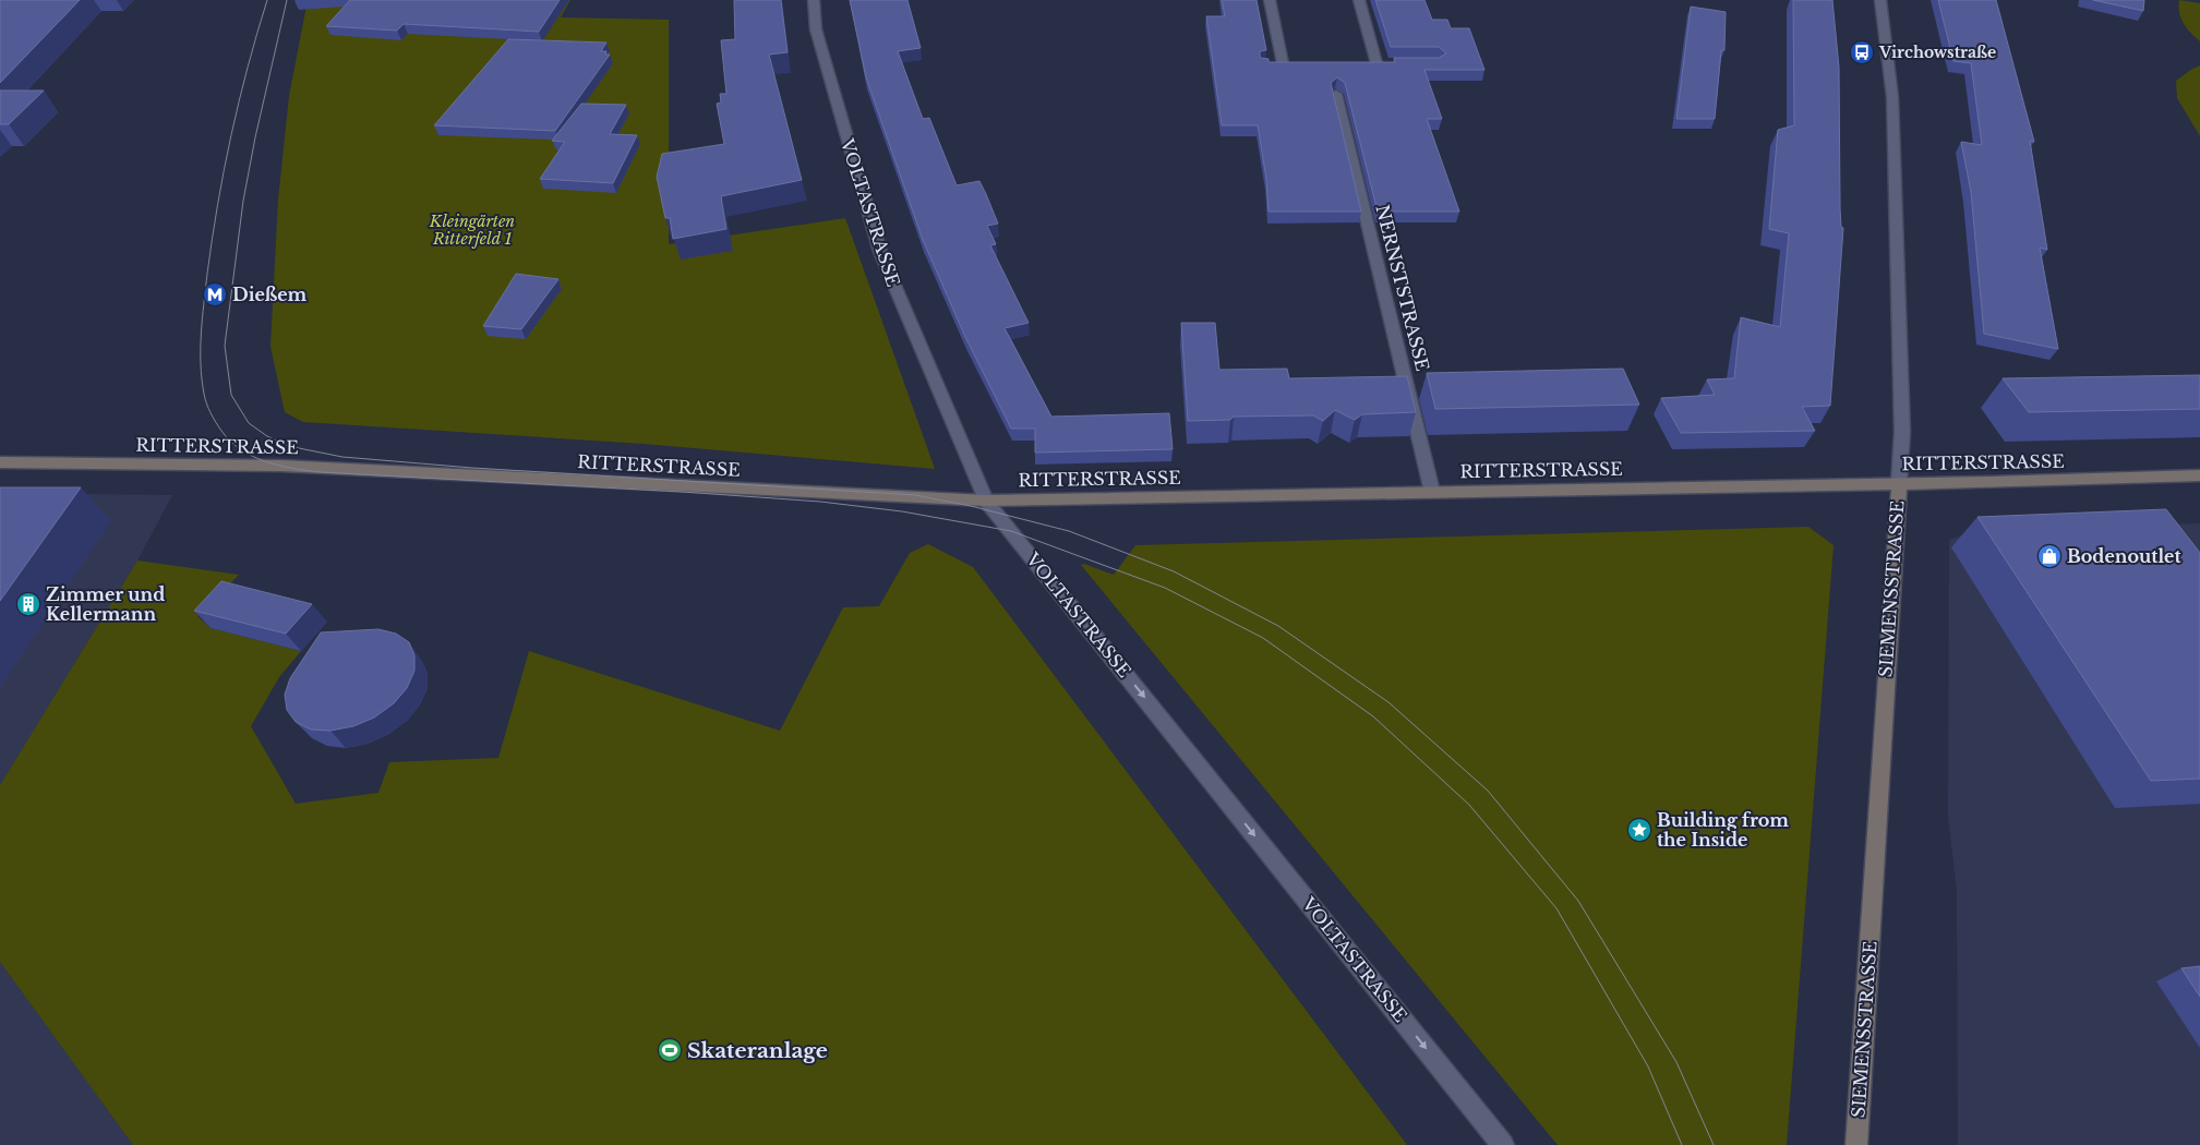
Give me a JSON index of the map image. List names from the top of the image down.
{
  "streets": {
    "main road": ["RITTERSTRASSE", "SIEMENSSTRASSE"],
    "street": ["VOLTASTRASSE", "NERNSTSTRASSE"]
  },
  "crossings": [
    ["VOLTASTRASSE", "RITTERSTRASSE"],
    ["NERNSTSTRASSE", "RITTERSTRASSE"],
    ["RITTERSTRASSE", "SIEMENSSTRASSE"]
  ],
  "one_way": ["VOLTASTRASSE"],
  "parks": ["Kleingärten Ritterfeld 1"],
  "places": {
    "bus stop": ["Virchowstraße"],
    "metro station": ["Dießem"],
    "shop": ["Bodenoutlet"],
    "building": ["Zimmer und Kellermann"],
    "place": ["Building from the Inside"],
    "sports": ["Skateranlage"]
  }
}
